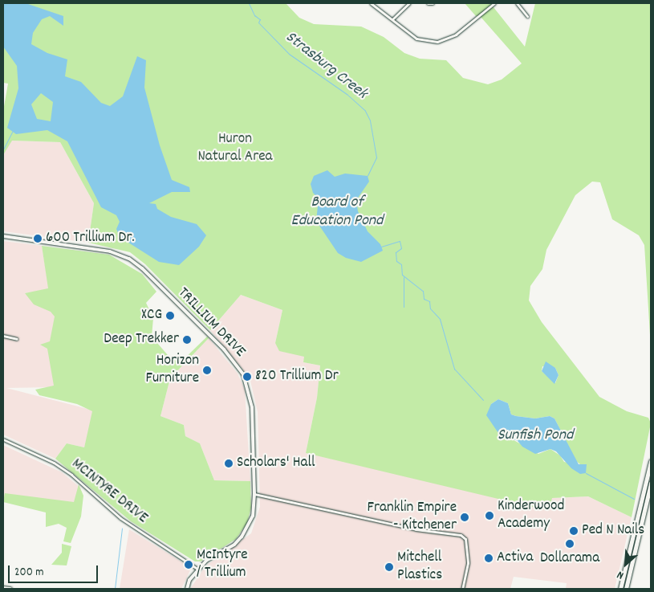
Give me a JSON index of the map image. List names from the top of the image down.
{
  "streets": {
    "street": ["TRILLIUM DRIVE", "MCINTYRE DRIVE"]
  },
  "crossings": [
    ["TRILLIUM DRIVE", "MCINTYRE DRIVE"]
  ],
  "water": ["Strasburg Creek", "Board of Education Pond", "Sunfish Pond"],
  "parks": ["Huron Natural Area"],
  "places": [
    "600 Trillium Dr.",
    "XCG",
    "Deep Trekker",
    "Horizon Furniture",
    "820 Trillium Dr",
    "Scholars' Hall",
    "Kinderwood Academy",
    "Franklin Empire - Kitchener",
    "Ped N Nails",
    "Dollarama",
    "Activa",
    "McIntyre / Trillium",
    "Mitchell Plastics"
  ],
  "scale_bar": "200 m",
  "north": "bottom left"
}
